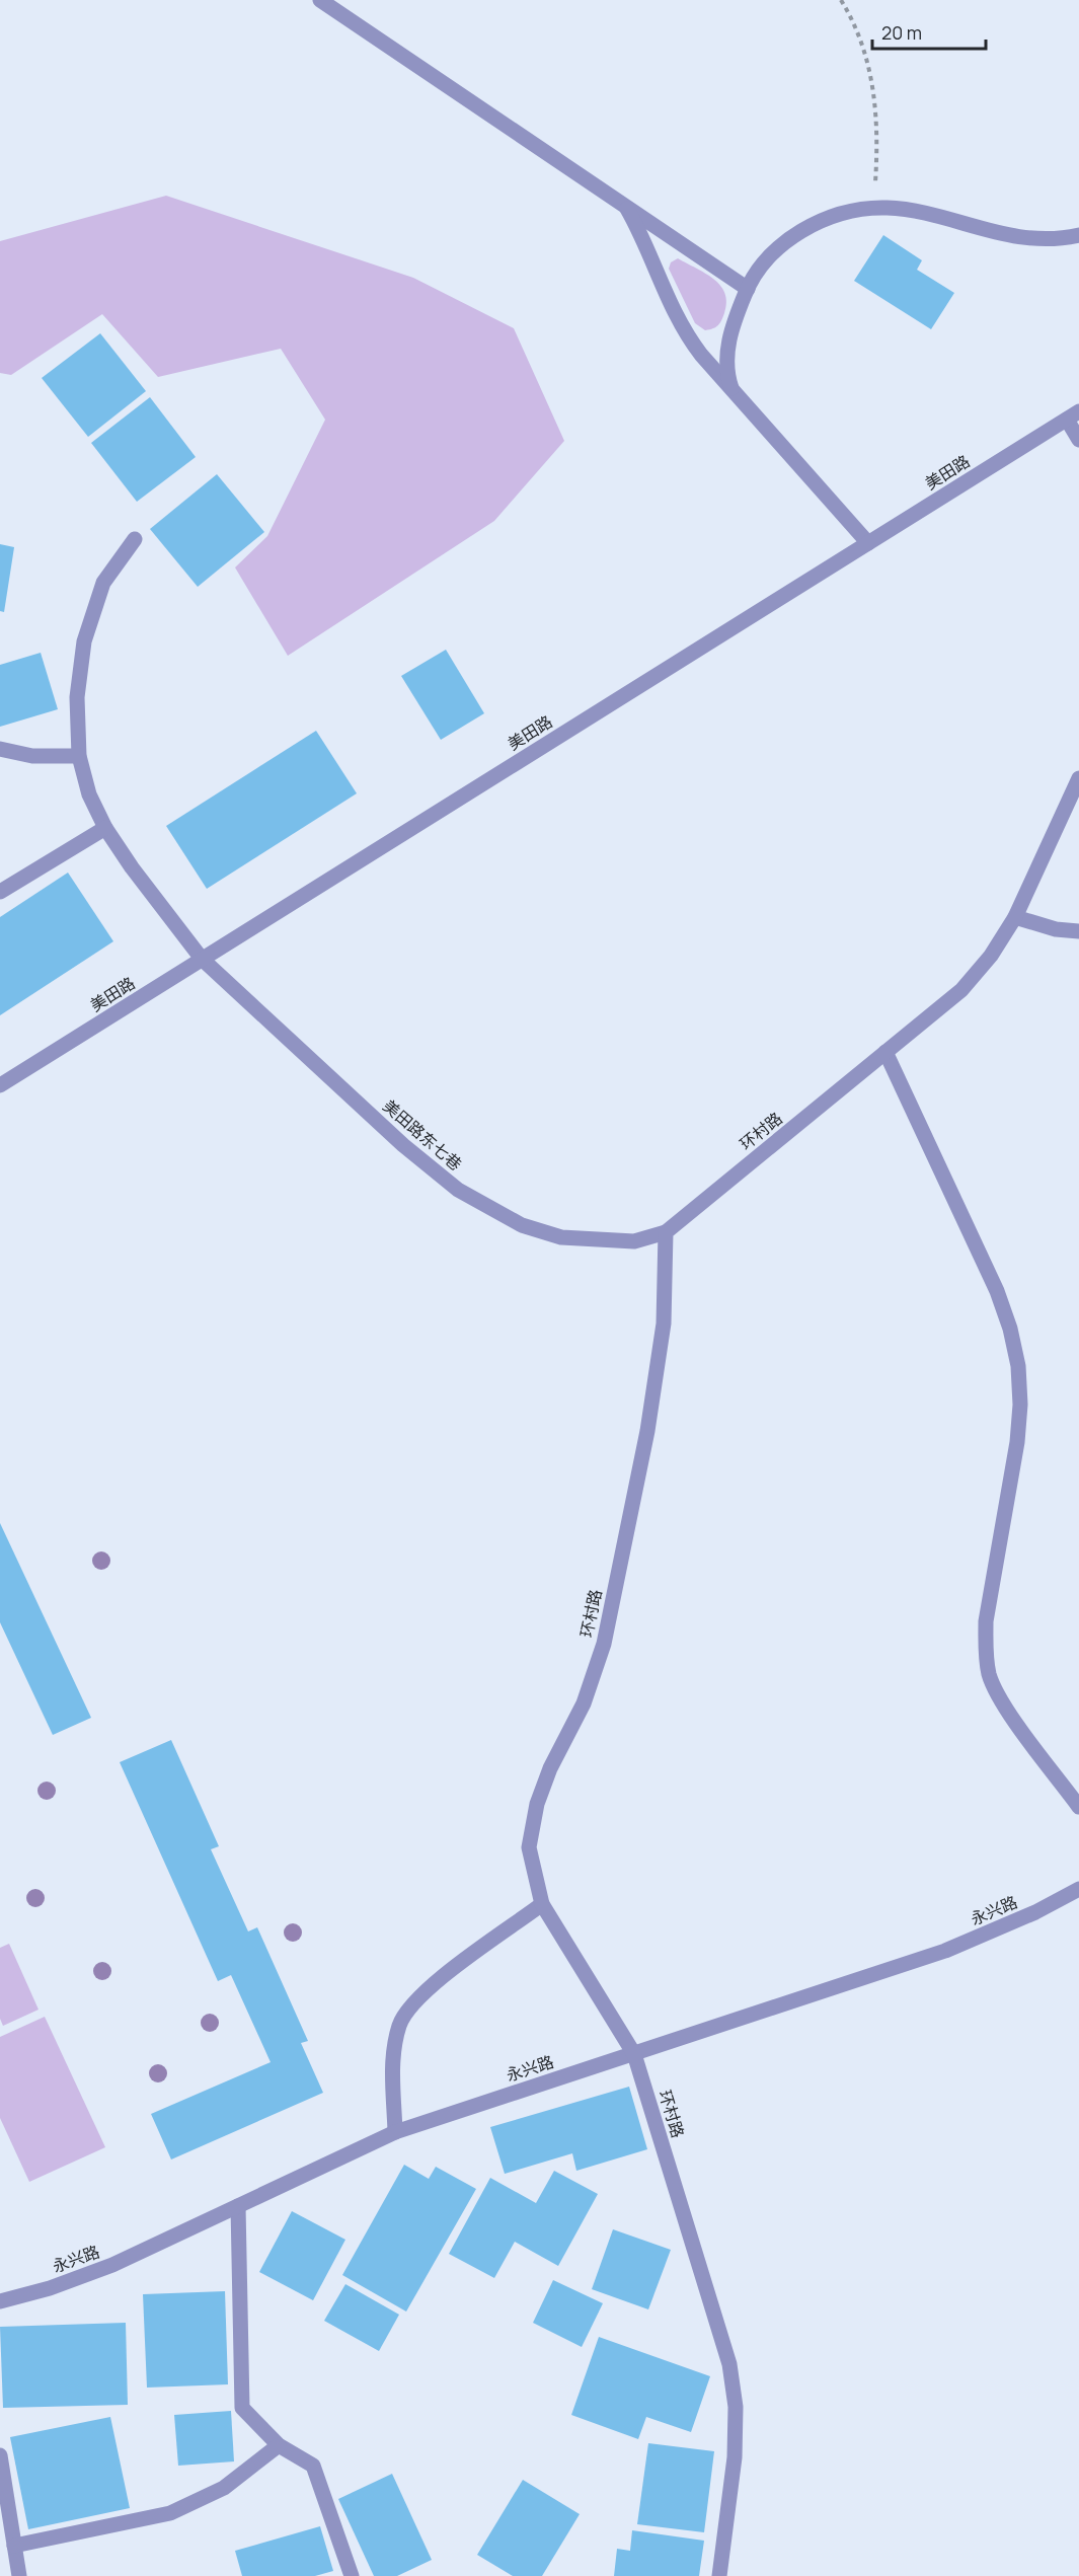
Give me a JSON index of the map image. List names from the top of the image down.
{
  "streets": {
    "street": [
      "美田路",
      "环村路",
      "美田路东七巷",
      "永兴路"
    ]
  },
  "crossings": [
    ["美田路", "美田路东七巷"],
    ["环村路", "美田路东七巷"],
    ["环村路", "永兴路"]
  ],
  "scale_bar": "20 m"
}
